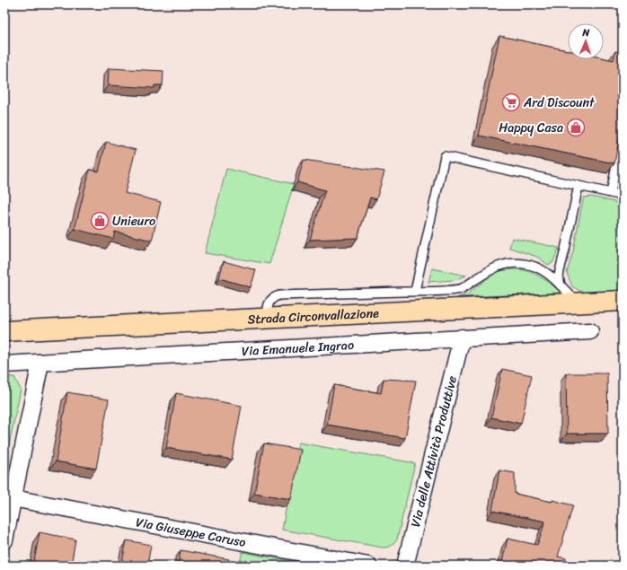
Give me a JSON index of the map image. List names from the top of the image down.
{
  "streets": {
    "main road": ["Strada Circonvallazione"],
    "street": ["Via Emanuele Ingrao", "Via delle Attività Produttive", "Via Giuseppe Caruso"]
  },
  "crossings": [
    ["Via Emanuele Ingrao", "Via delle Attività Produttive"]
  ],
  "places": {
    "supermarket": ["Ard Discount"],
    "shop": ["Happy Casa", "Unieuro"]
  },
  "north": "top"
}
